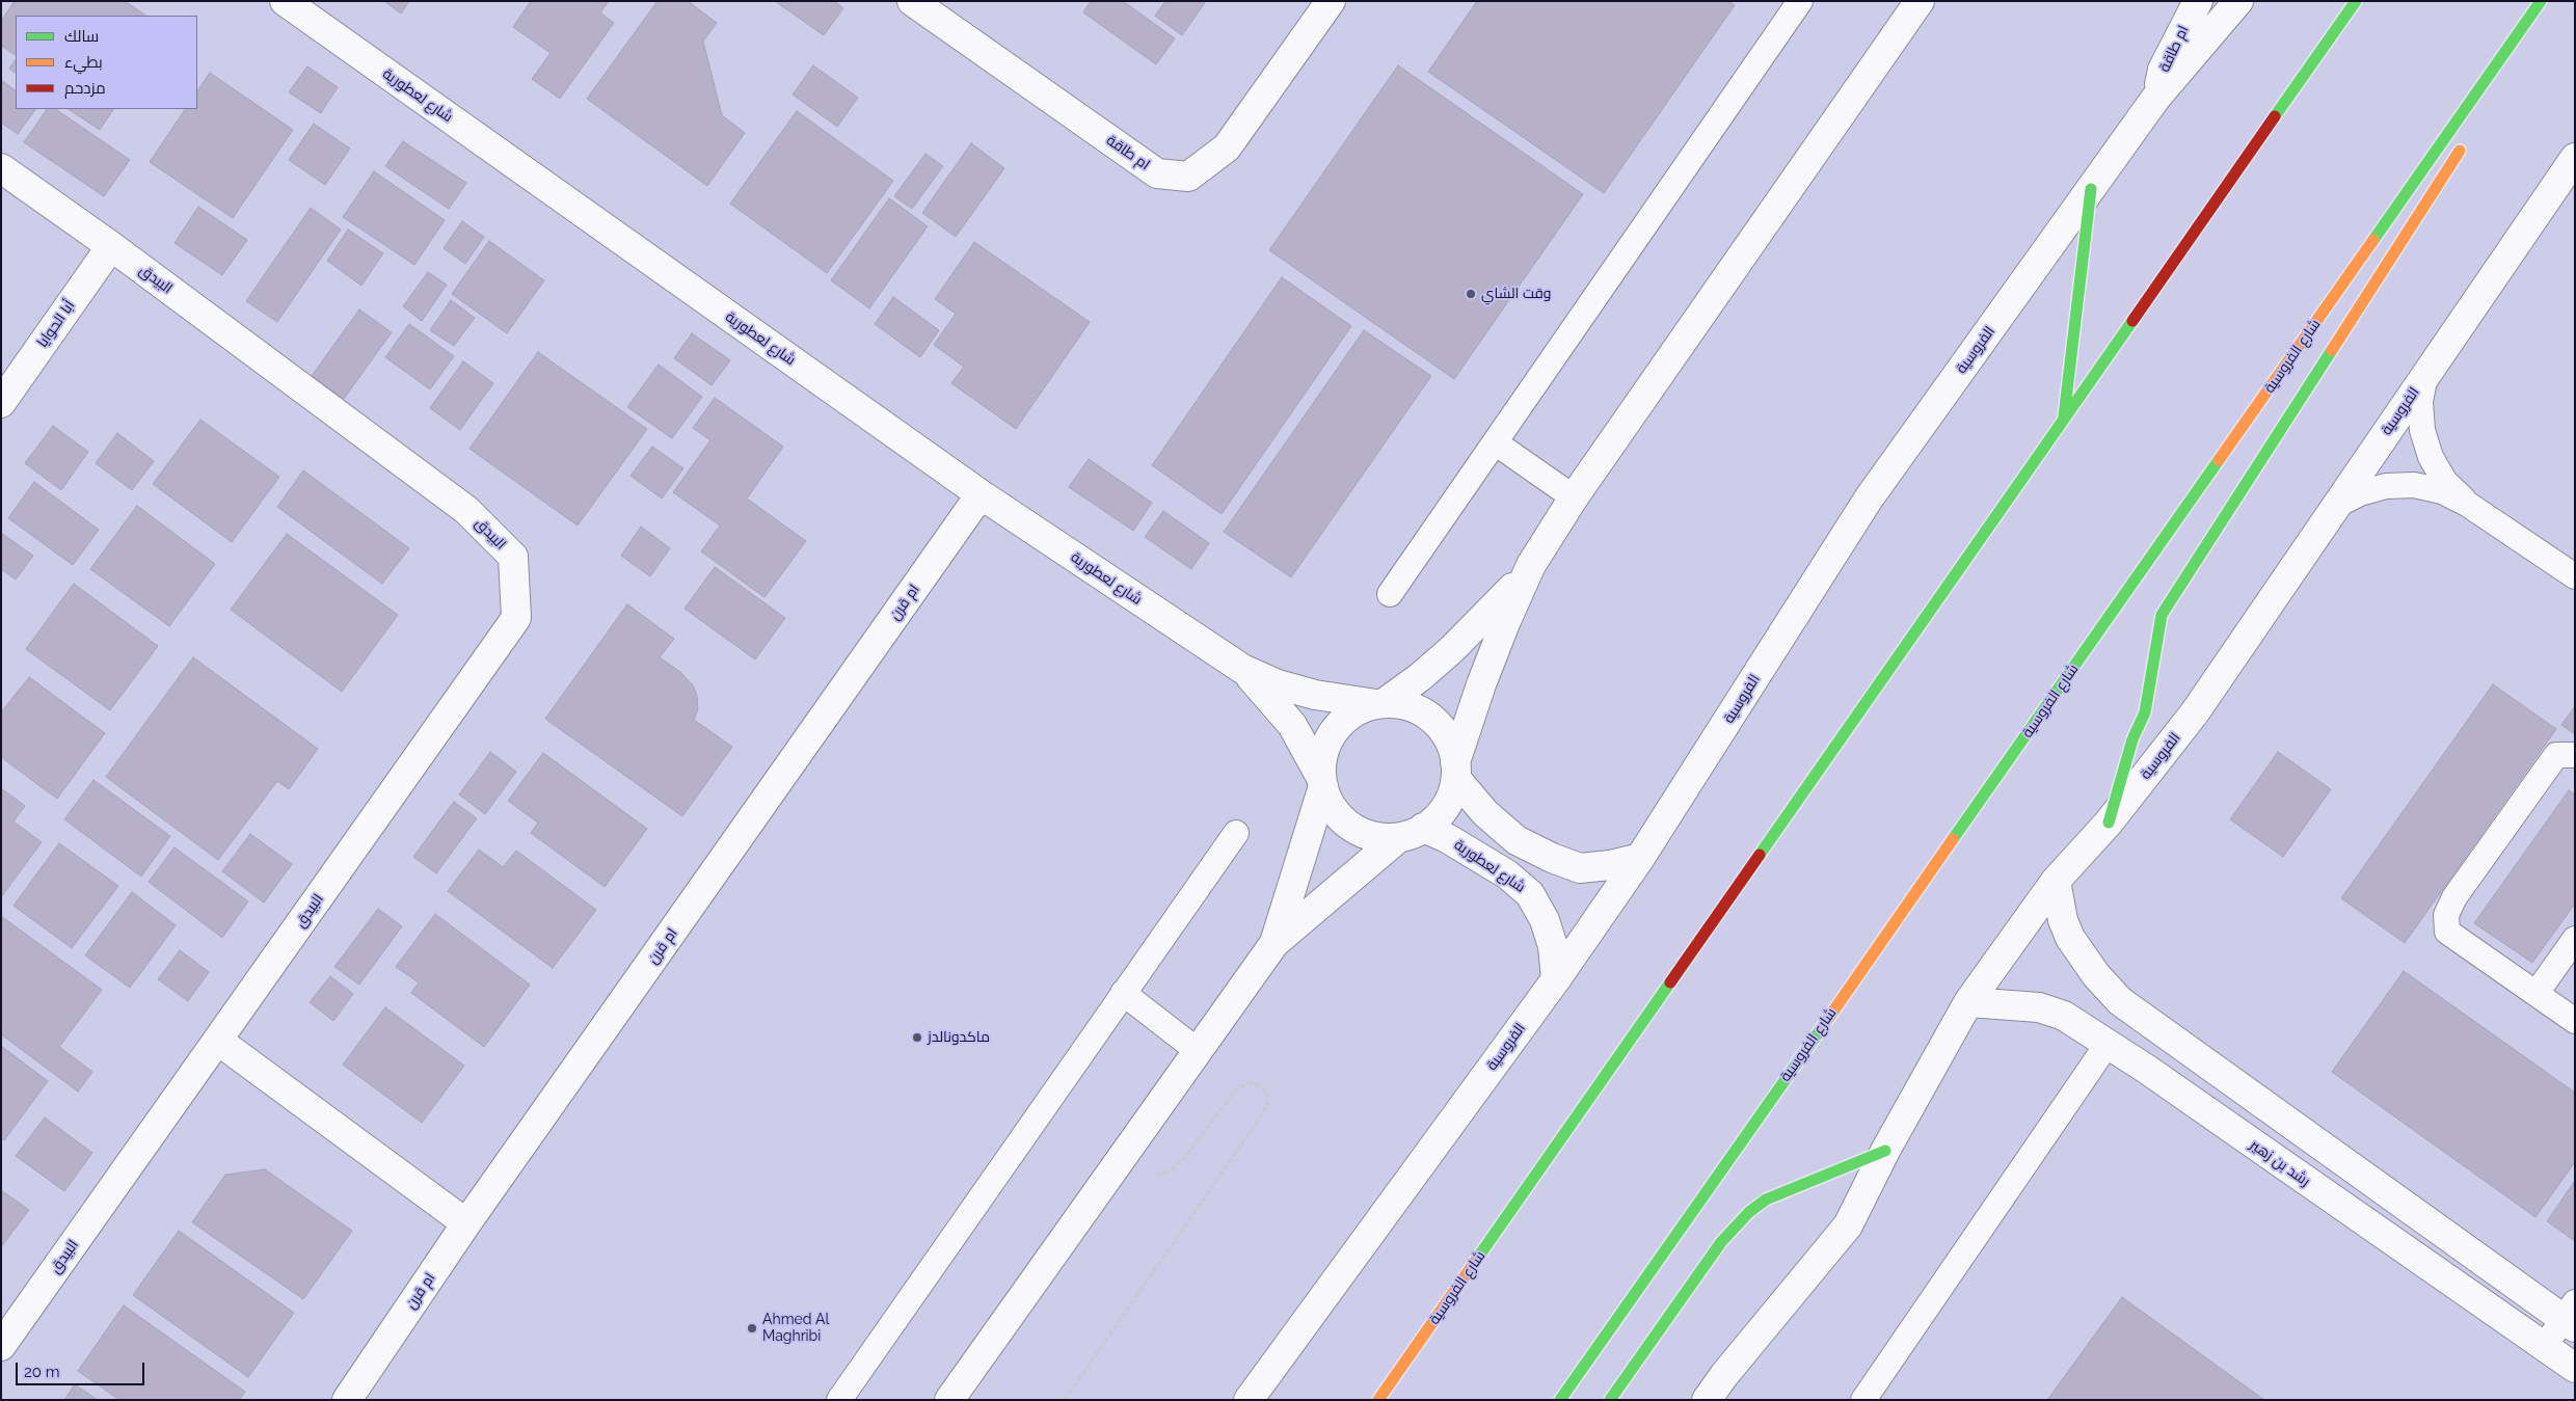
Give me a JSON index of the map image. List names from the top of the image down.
{
  "streets": {
    "highway": ["شارع الفروسية"],
    "street": [
      "ام طاقة",
      "شارع لعطورية",
      "البيدق",
      "أبا الحوايا",
      "الفروسية",
      "ام قرن",
      "رشد بن زهير"
    ]
  },
  "crossings": [
    ["ام طاقة", "الفروسية"],
    ["شارع لعطورية", "الفروسية"],
    ["شارع لعطورية", "ام قرن"],
    ["البيدق", "أبا الحوايا"],
    ["الفروسية", "رشد بن زهير"]
  ],
  "places": ["وقت الشاي", "ماكدونالدز", "Ahmed Al Maghribi"],
  "legend": ["سالك", "بطيء", "مزدحم"],
  "scale_bar": "20 m"
}
